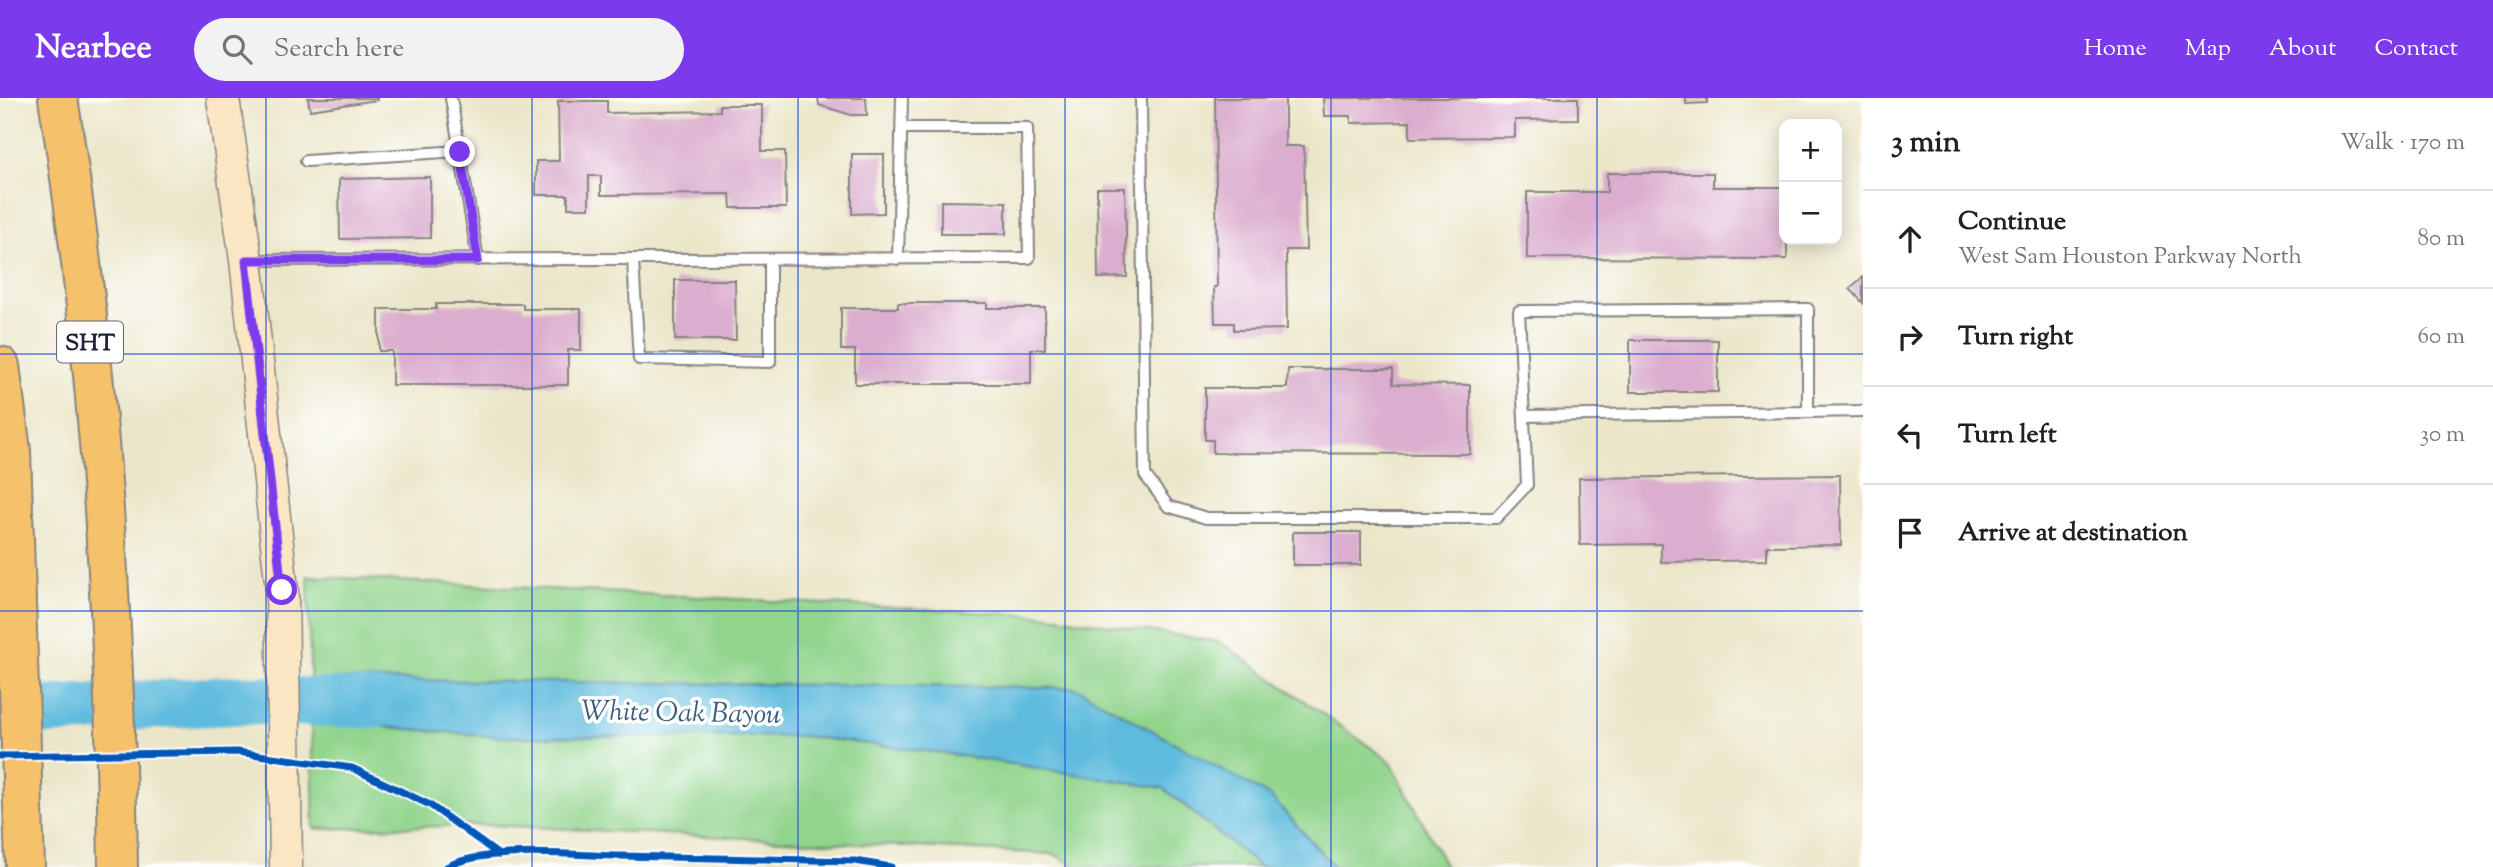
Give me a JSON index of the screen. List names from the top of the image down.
{
  "streets": {
    "highway": ["SHT"]
  },
  "water": ["White Oak Bayou"],
  "page": {
    "header": "Nearbee",
    "search": "Search here",
    "nav": [
      "Home",
      "Map",
      "About",
      "Contact"
    ],
    "heading": ["3 min", "Walk · 170 m"],
    "map_buttons": ["+", "−"],
    "list": [
      ["Continue", "West Sam Houston Parkway North", "80 m"],
      ["Turn right", "60 m"],
      ["Turn left", "30 m"],
      "Arrive at destination"
    ]
  }
}
